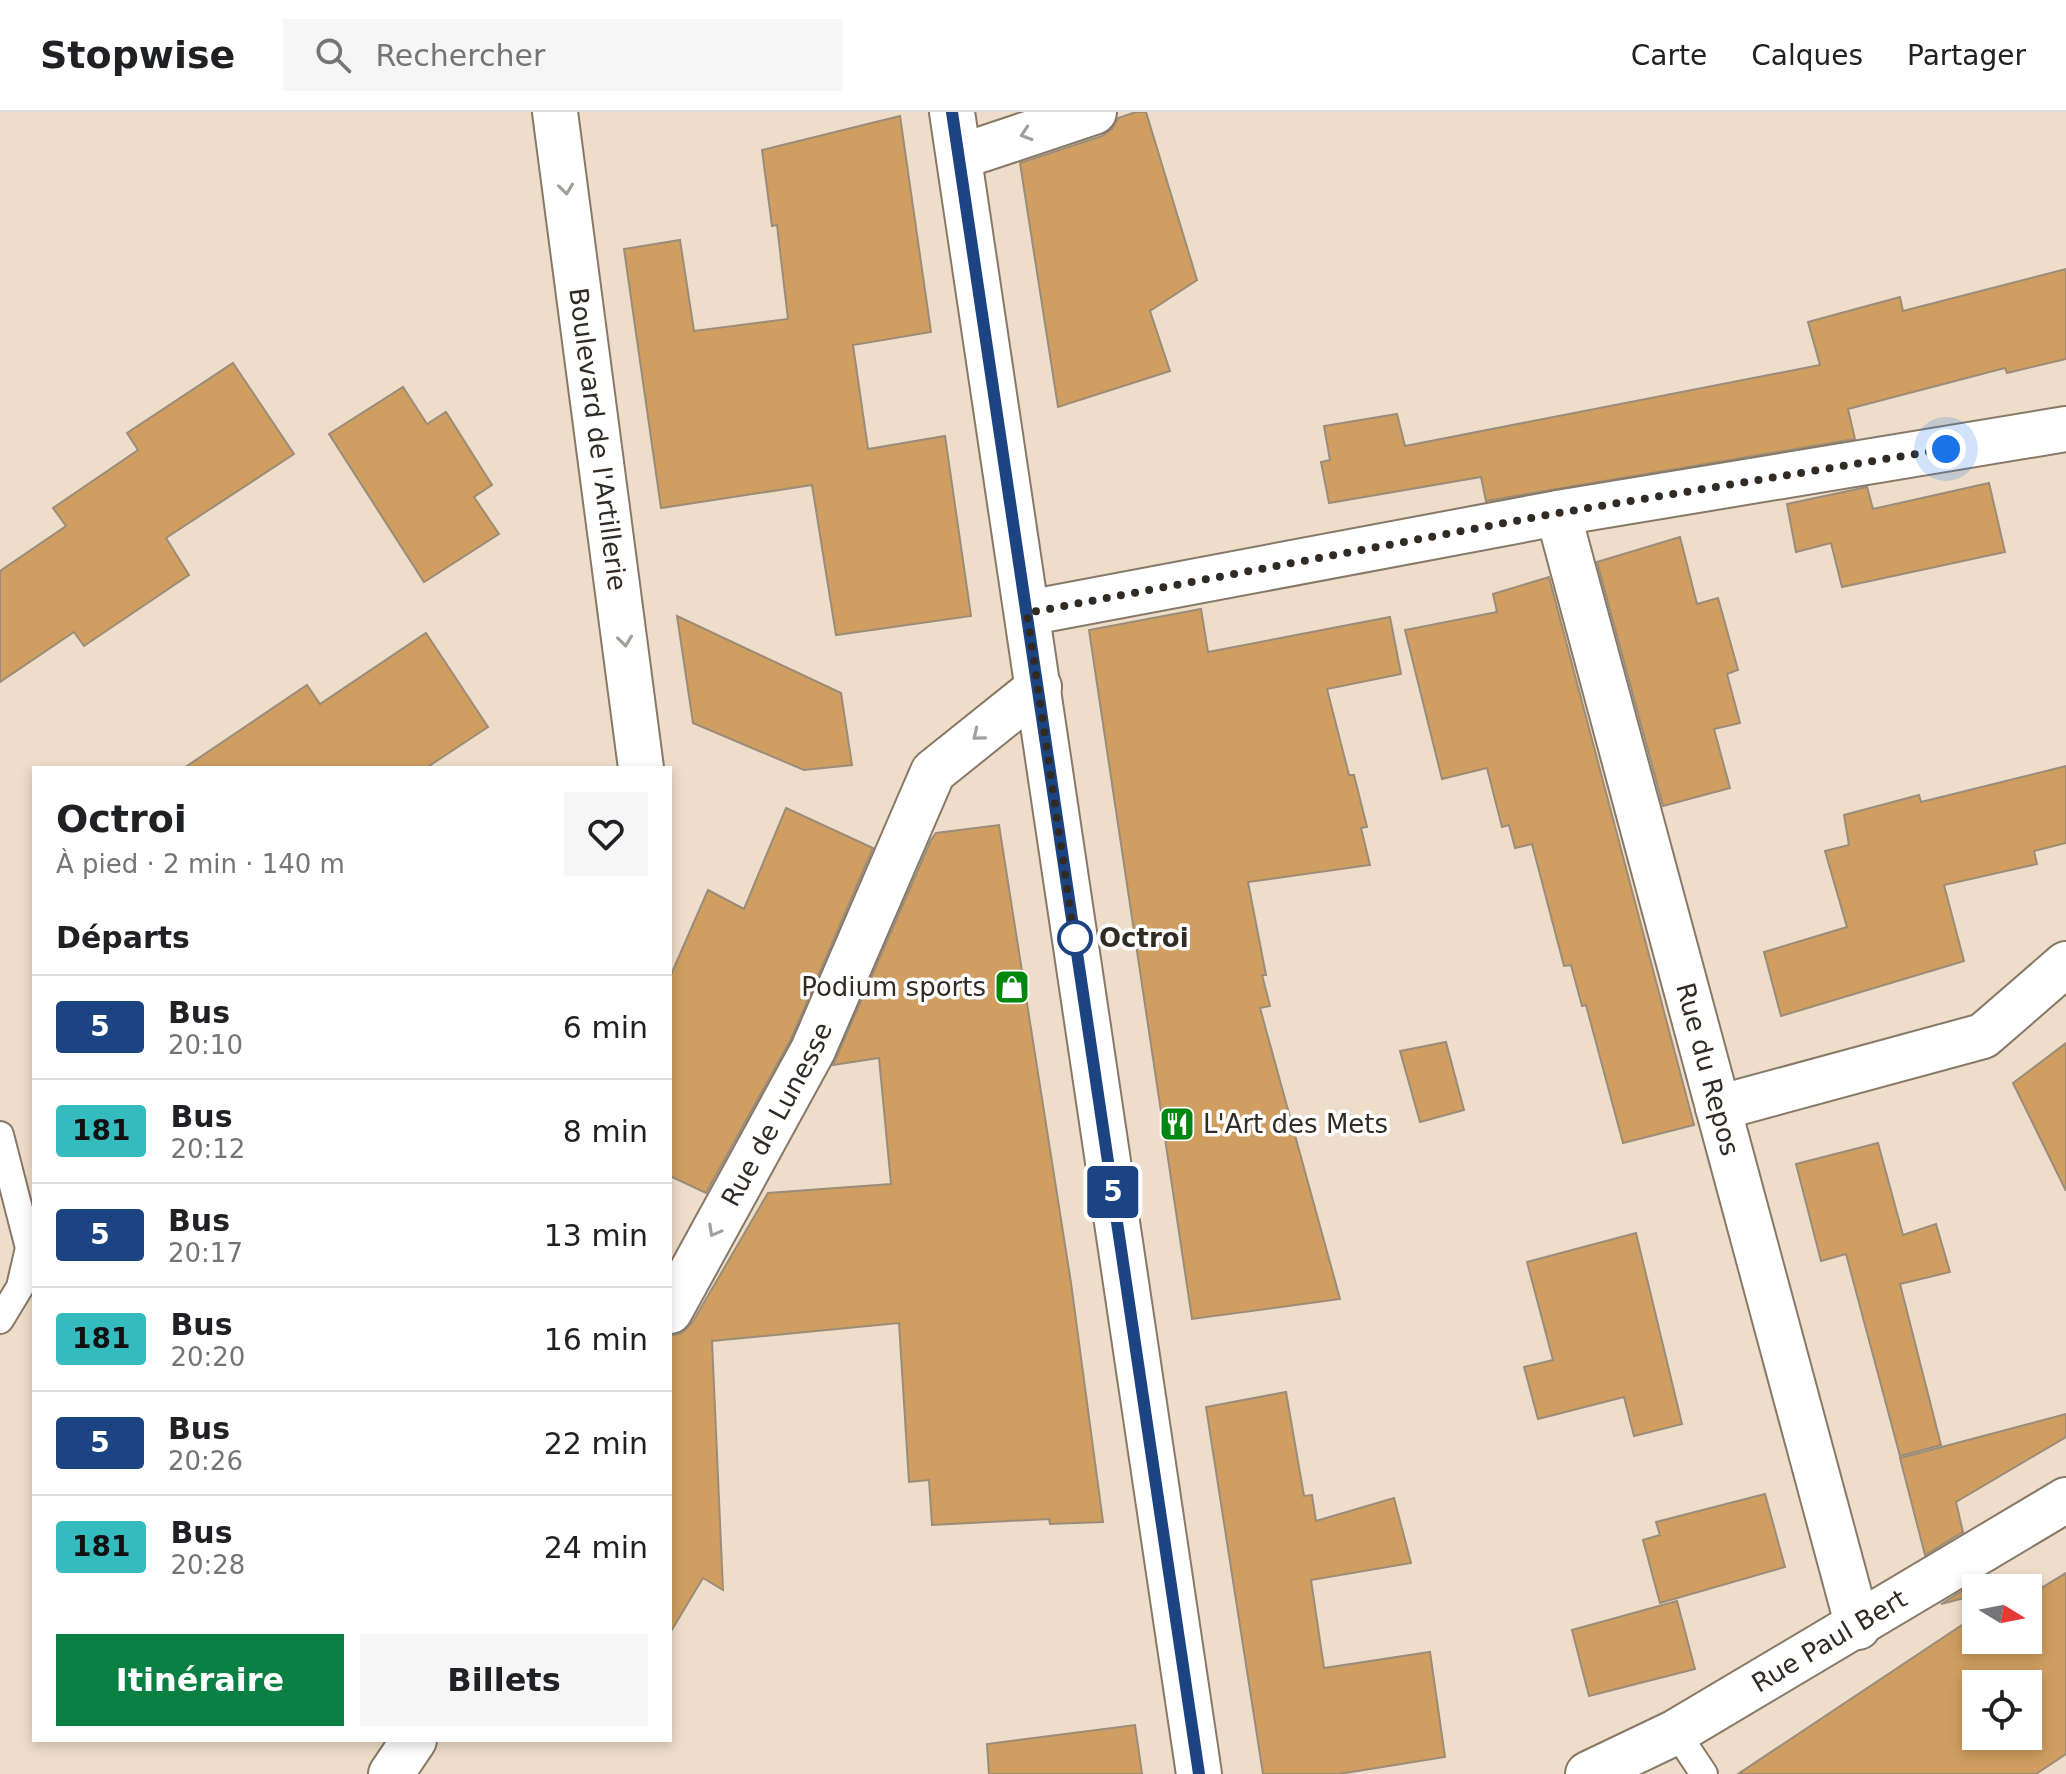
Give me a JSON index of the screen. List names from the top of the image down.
{
  "streets": {
    "street": [
      "Boulevard de l'Artillerie",
      "Rue du Repos",
      "Rue de Lunesse",
      "Rue Paul Bert"
    ]
  },
  "crossings": [
    ["Rue du Repos", "Rue Paul Bert"]
  ],
  "one_way": ["Boulevard de l'Artillerie", "Rue de Lunesse"],
  "places": {
    "other": ["Octroi"],
    "shop": ["Podium sports"],
    "restaurant": ["L'Art des Mets"]
  },
  "lines": ["bus line 5"],
  "north": "right",
  "page": {
    "header": "Stopwise",
    "search": "Rechercher",
    "nav": ["Carte", "Calques", "Partager"],
    "on_map": "5",
    "heading": [
      ["Octroi", "À pied · 2 min · 140 m"],
      "Départs"
    ],
    "list": [
      {
        "mark": "5",
        "name": "Bus",
        "note": "20:10",
        "value": "6 min"
      },
      {
        "mark": "181",
        "name": "Bus",
        "note": "20:12",
        "value": "8 min"
      },
      {
        "mark": "5",
        "name": "Bus",
        "note": "20:17",
        "value": "13 min"
      },
      {
        "mark": "181",
        "name": "Bus",
        "note": "20:20",
        "value": "16 min"
      },
      {
        "mark": "5",
        "name": "Bus",
        "note": "20:26",
        "value": "22 min"
      },
      {
        "mark": "181",
        "name": "Bus",
        "note": "20:28",
        "value": "24 min"
      }
    ],
    "buttons": ["Itinéraire", "Billets"]
  }
}
